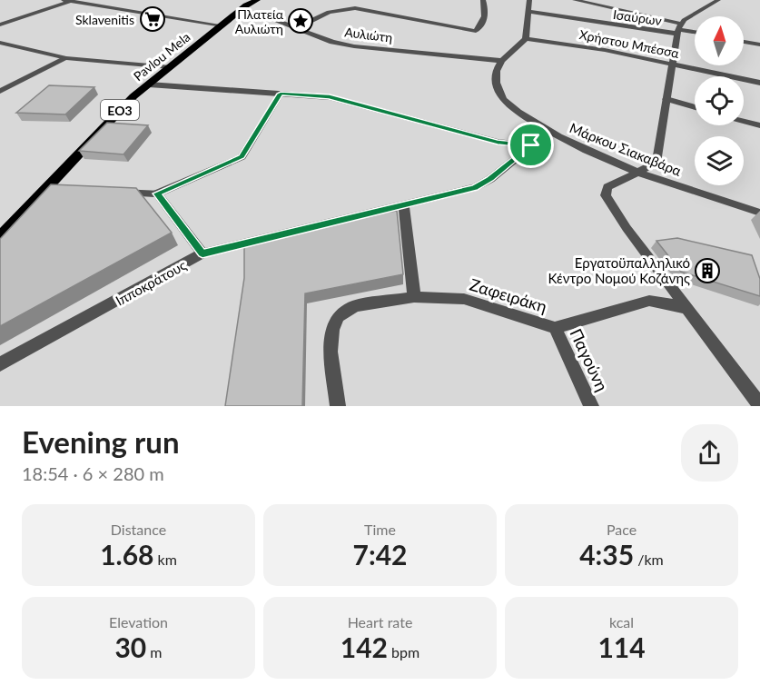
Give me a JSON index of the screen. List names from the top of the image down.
{
  "streets": {
    "main road": ["Pavlou Mela", "ΕΟ3"],
    "street": [
      "Ισαύρων",
      "Αυλιώτη",
      "Χρήστου Μπέσσα",
      "Μάρκου Σιακαβάρα",
      "Ιπποκράτους",
      "Ζαφειράκη",
      "Παγούνη"
    ]
  },
  "crossings": [
    ["Αυλιώτη", "Pavlou Mela"],
    ["Αυλιώτη", "Μάρκου Σιακαβάρα"],
    ["Μάρκου Σιακαβάρα", "Ιπποκράτους"],
    ["Ζαφειράκη", "Παγούνη"]
  ],
  "places": {
    "supermarket": ["Sklavenitis"],
    "place": ["Πλατεία Αυλιώτη"],
    "building": ["Εργατοϋπαλληλικό Κέντρο Νομού Κοζάνης"]
  },
  "north": "top",
  "page": {
    "heading": ["Evening run", "18:54 · 6 × 280 m"],
    "stats": [
      ["Distance", "1.68 km"],
      ["Time", "7:42"],
      ["Pace", "4:35 /km"],
      ["Elevation", "30 m"],
      ["Heart rate", "142 bpm"],
      ["kcal", "114"]
    ]
  }
}
